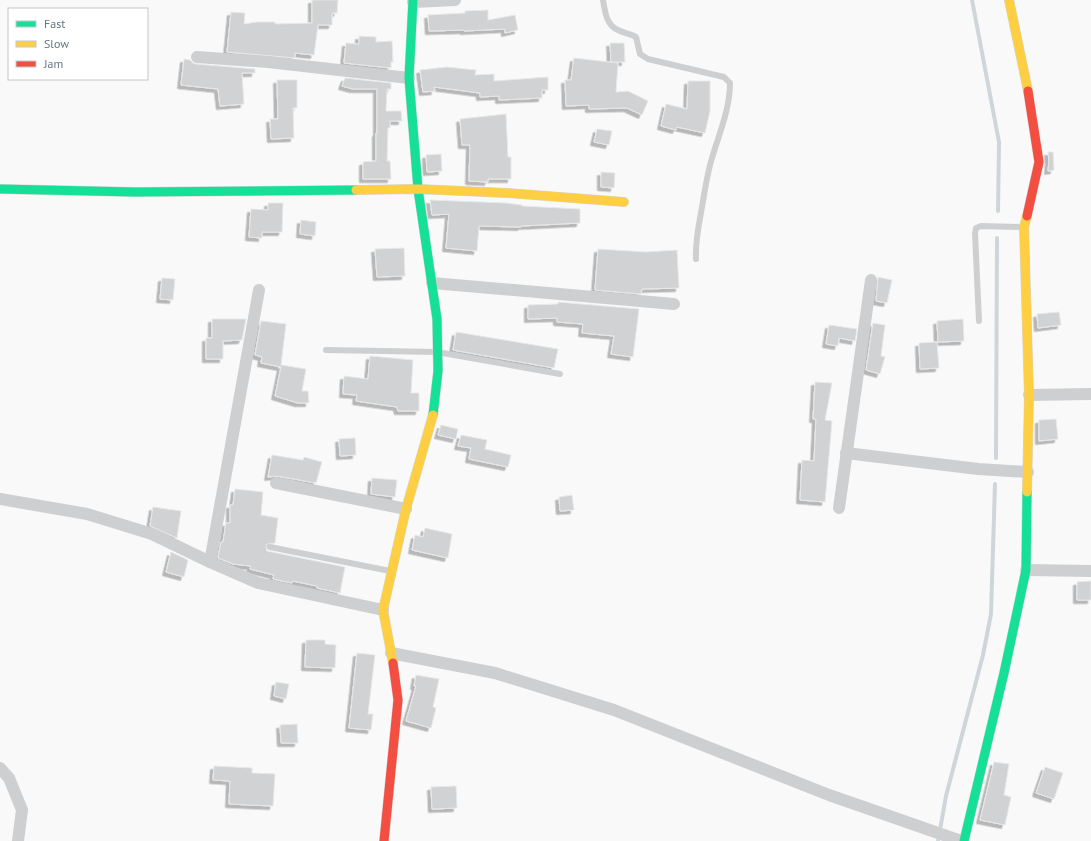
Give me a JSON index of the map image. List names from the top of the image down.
{
  "legend": ["Fast", "Slow", "Jam"]
}
